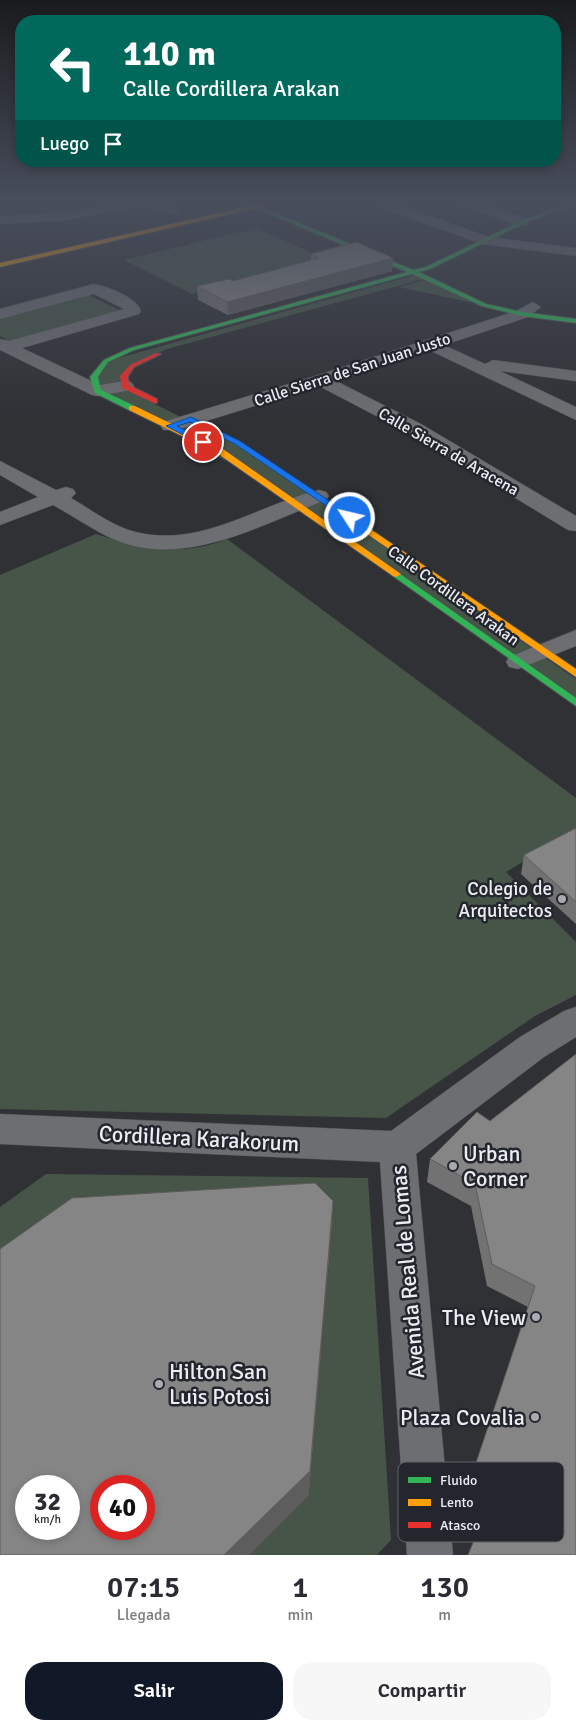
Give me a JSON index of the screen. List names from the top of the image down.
{
  "streets": {
    "street": [
      "Calle Sierra de San Juan Justo",
      "Calle Sierra de Aracena",
      "Calle Cordillera Arakan",
      "Cordillera Karakorum",
      "Avenida Real de Lomas"
    ]
  },
  "crossings": [
    ["Calle Sierra de San Juan Justo", "Calle Sierra de Aracena"],
    ["Calle Sierra de San Juan Justo", "Calle Cordillera Arakan"],
    ["Cordillera Karakorum", "Avenida Real de Lomas"]
  ],
  "places": [
    "Colegio de Arquitectos",
    "Urban Corner",
    "The View",
    "Hilton San Luis Potosi",
    "Plaza Covalia"
  ],
  "legend": ["Fluido", "Lento", "Atasco"],
  "page": {
    "turn": ["110 m", "Calle Cordillera Arakan"],
    "then": "Luego",
    "speed": "32 km/h",
    "limit": "40",
    "eta": [
      "07:15",
      "Llegada",
      "1",
      "min",
      "130",
      "m"
    ],
    "buttons": ["Salir", "Compartir"]
  }
}
